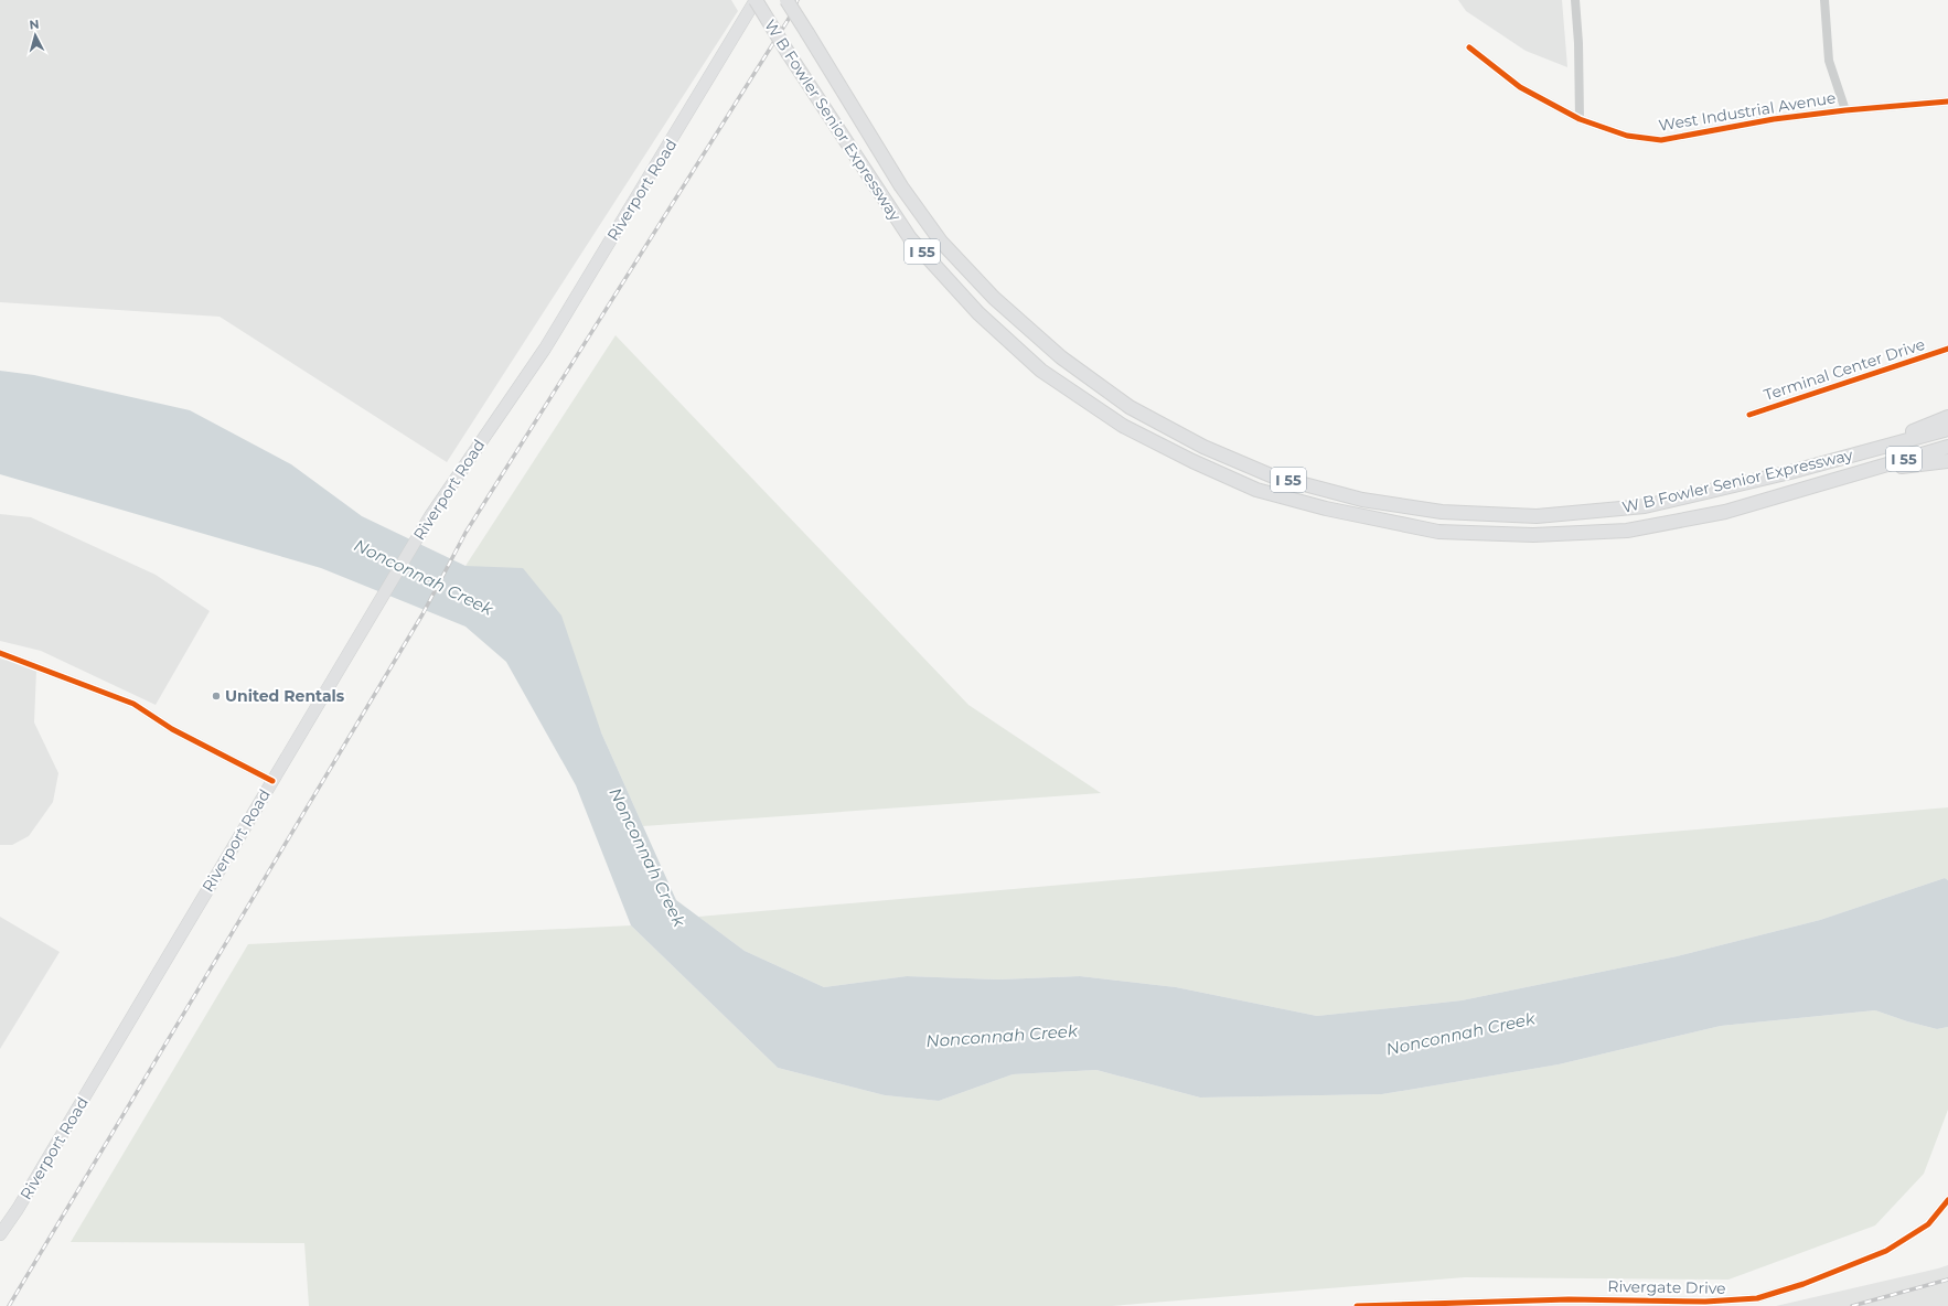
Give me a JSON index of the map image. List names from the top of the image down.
{
  "streets": {
    "highway": ["W B Fowler Senior Expressway", "I 55"],
    "main road": ["Riverport Road"],
    "street": ["West Industrial Avenue", "Terminal Center Drive", "Rivergate Drive"]
  },
  "crossings": [
    ["W B Fowler Senior Expressway", "Riverport Road"]
  ],
  "water": ["Nonconnah Creek"],
  "places": ["United Rentals"],
  "north": "top"
}
